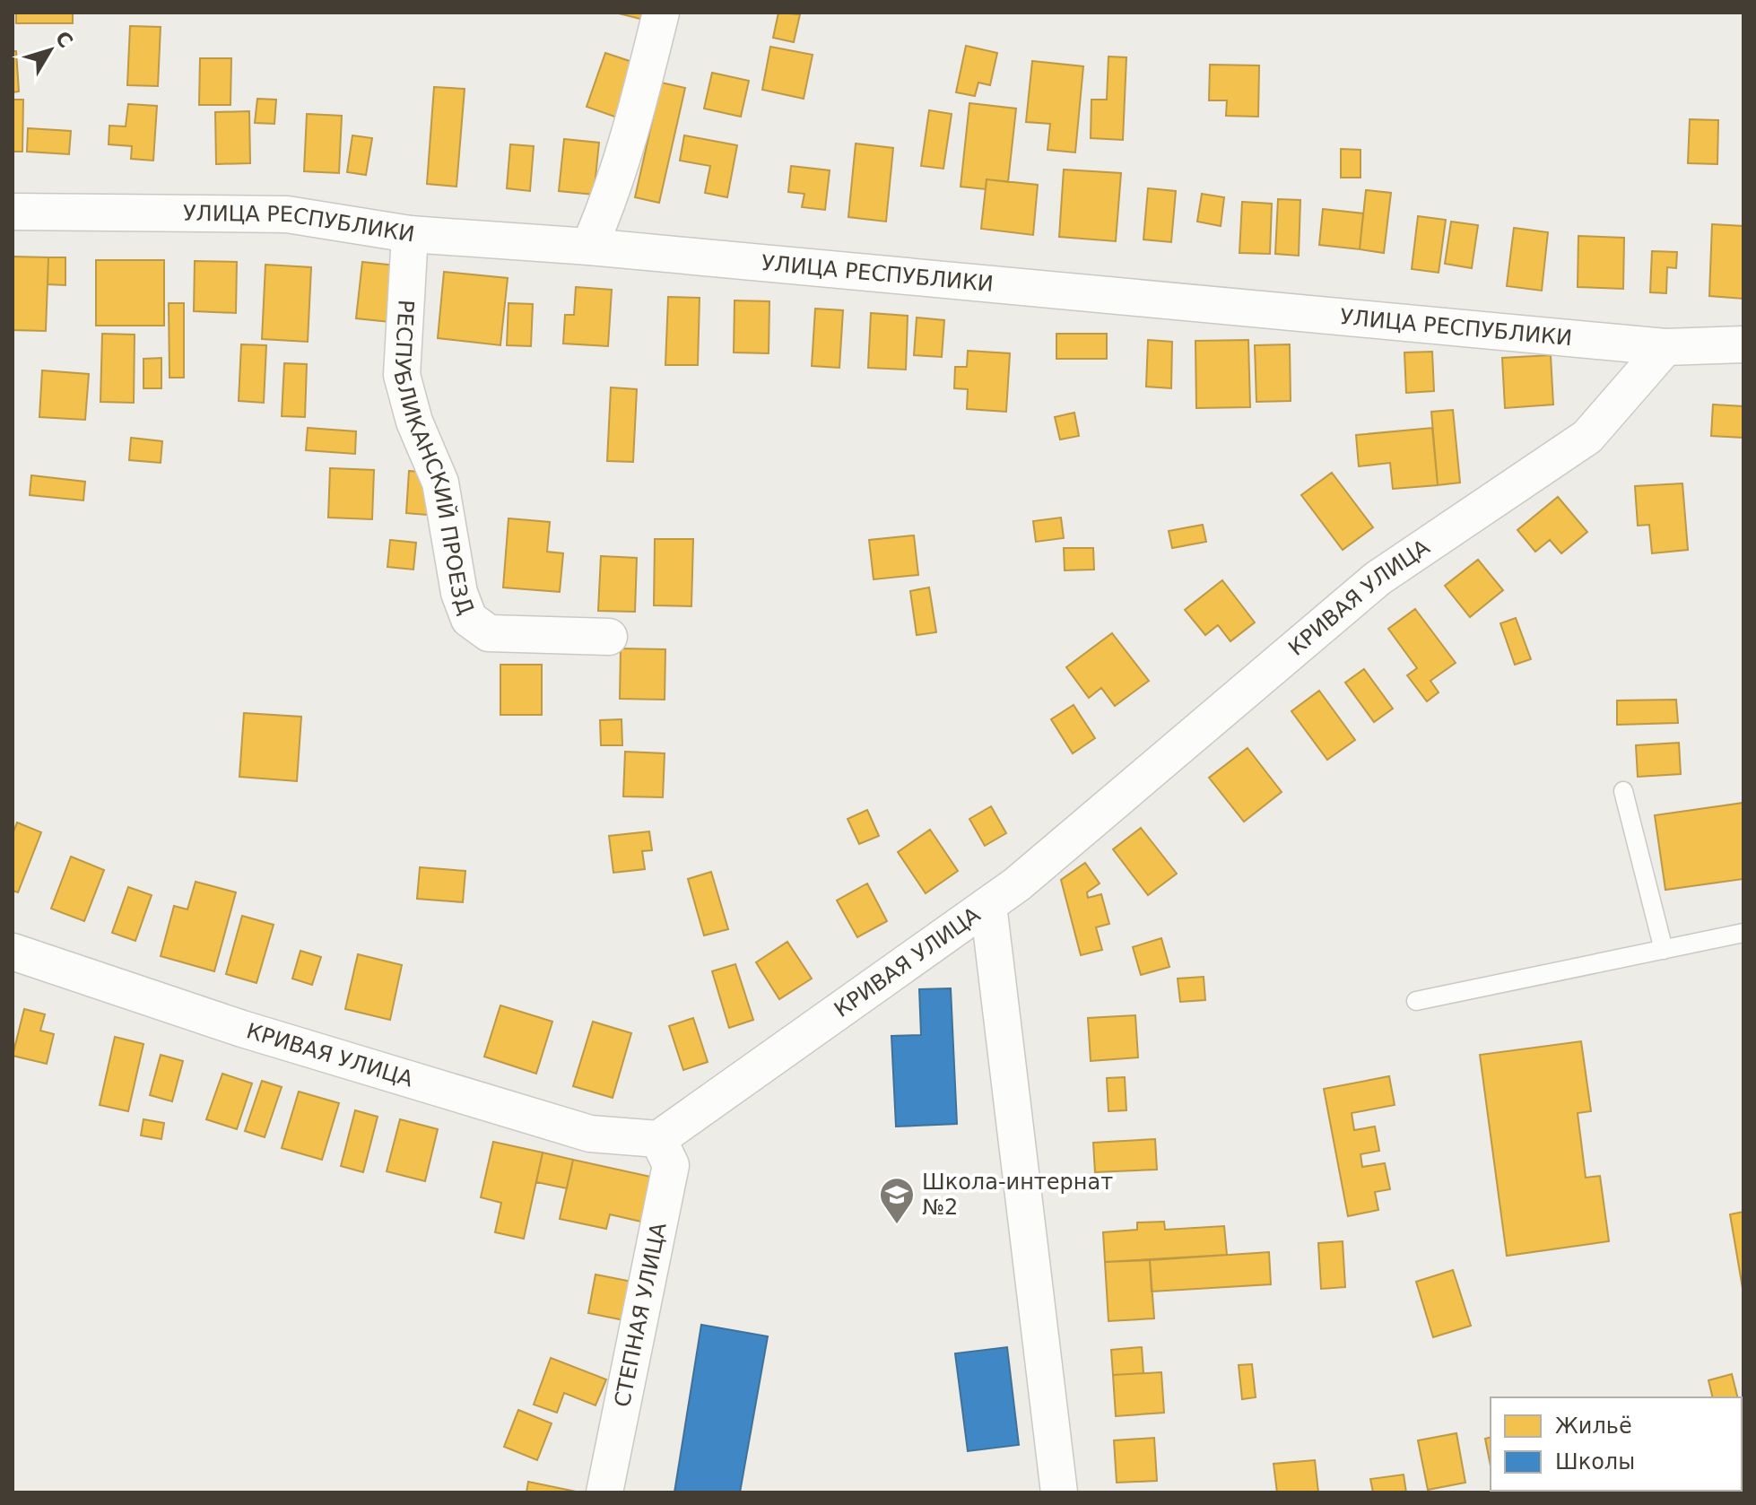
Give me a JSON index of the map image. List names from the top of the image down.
{
  "streets": {
    "street": [
      "УЛИЦА РЕСПУБЛИКИ",
      "РЕСПУБЛИКАНСКИЙ ПРОЕЗД",
      "КРИВАЯ УЛИЦА",
      "СТЕПНАЯ УЛИЦА"
    ]
  },
  "crossings": [
    ["УЛИЦА РЕСПУБЛИКИ", "РЕСПУБЛИКАНСКИЙ ПРОЕЗД"],
    ["УЛИЦА РЕСПУБЛИКИ", "КРИВАЯ УЛИЦА"],
    ["КРИВАЯ УЛИЦА", "СТЕПНАЯ УЛИЦА"]
  ],
  "places": {
    "school or university": ["Школа-интернат №2"]
  },
  "legend": ["Жильё", "Школы"],
  "north": "top right"
}
